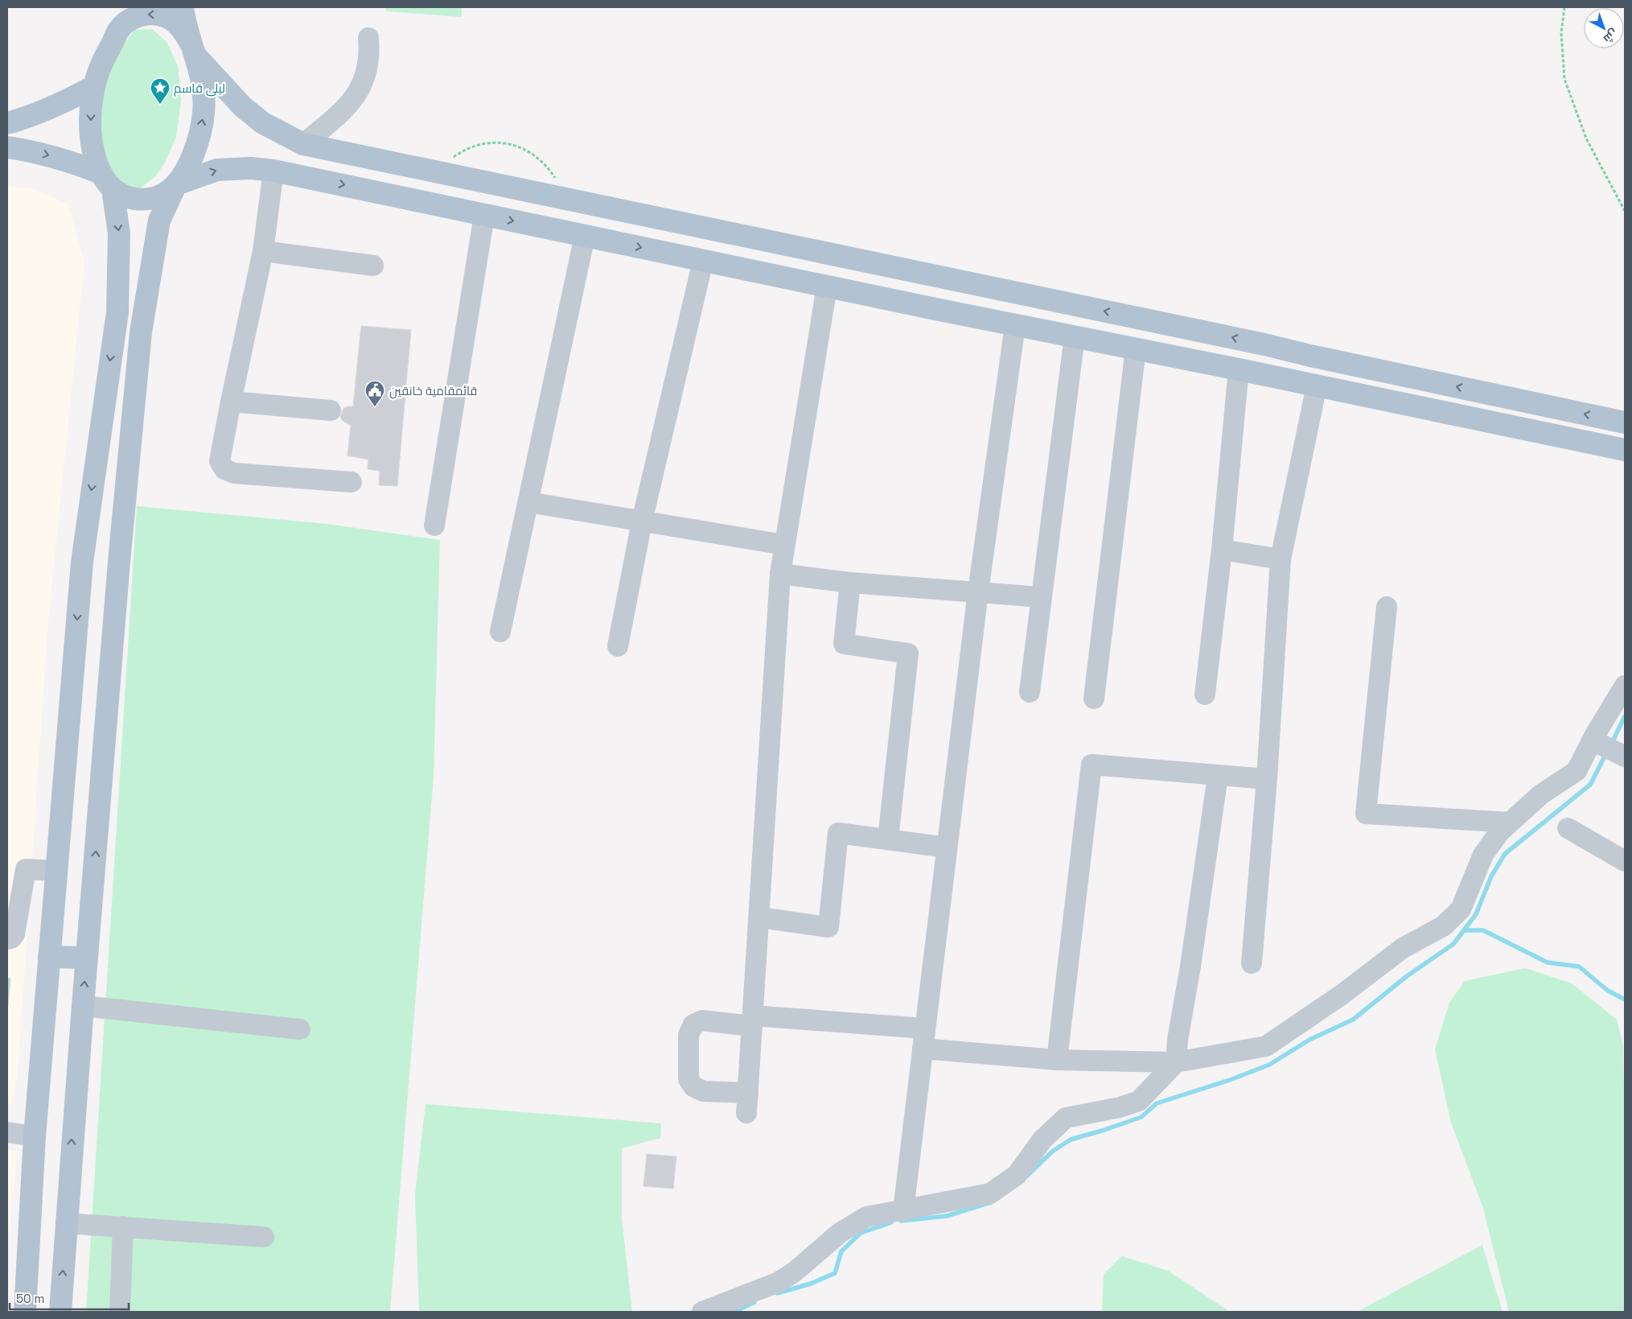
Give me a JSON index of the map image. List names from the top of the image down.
{
  "places": {
    "place": ["ليلى قاسم"],
    "public building": ["قائمقامية خانقين"]
  },
  "scale_bar": "50 m",
  "north": "bottom right"
}
